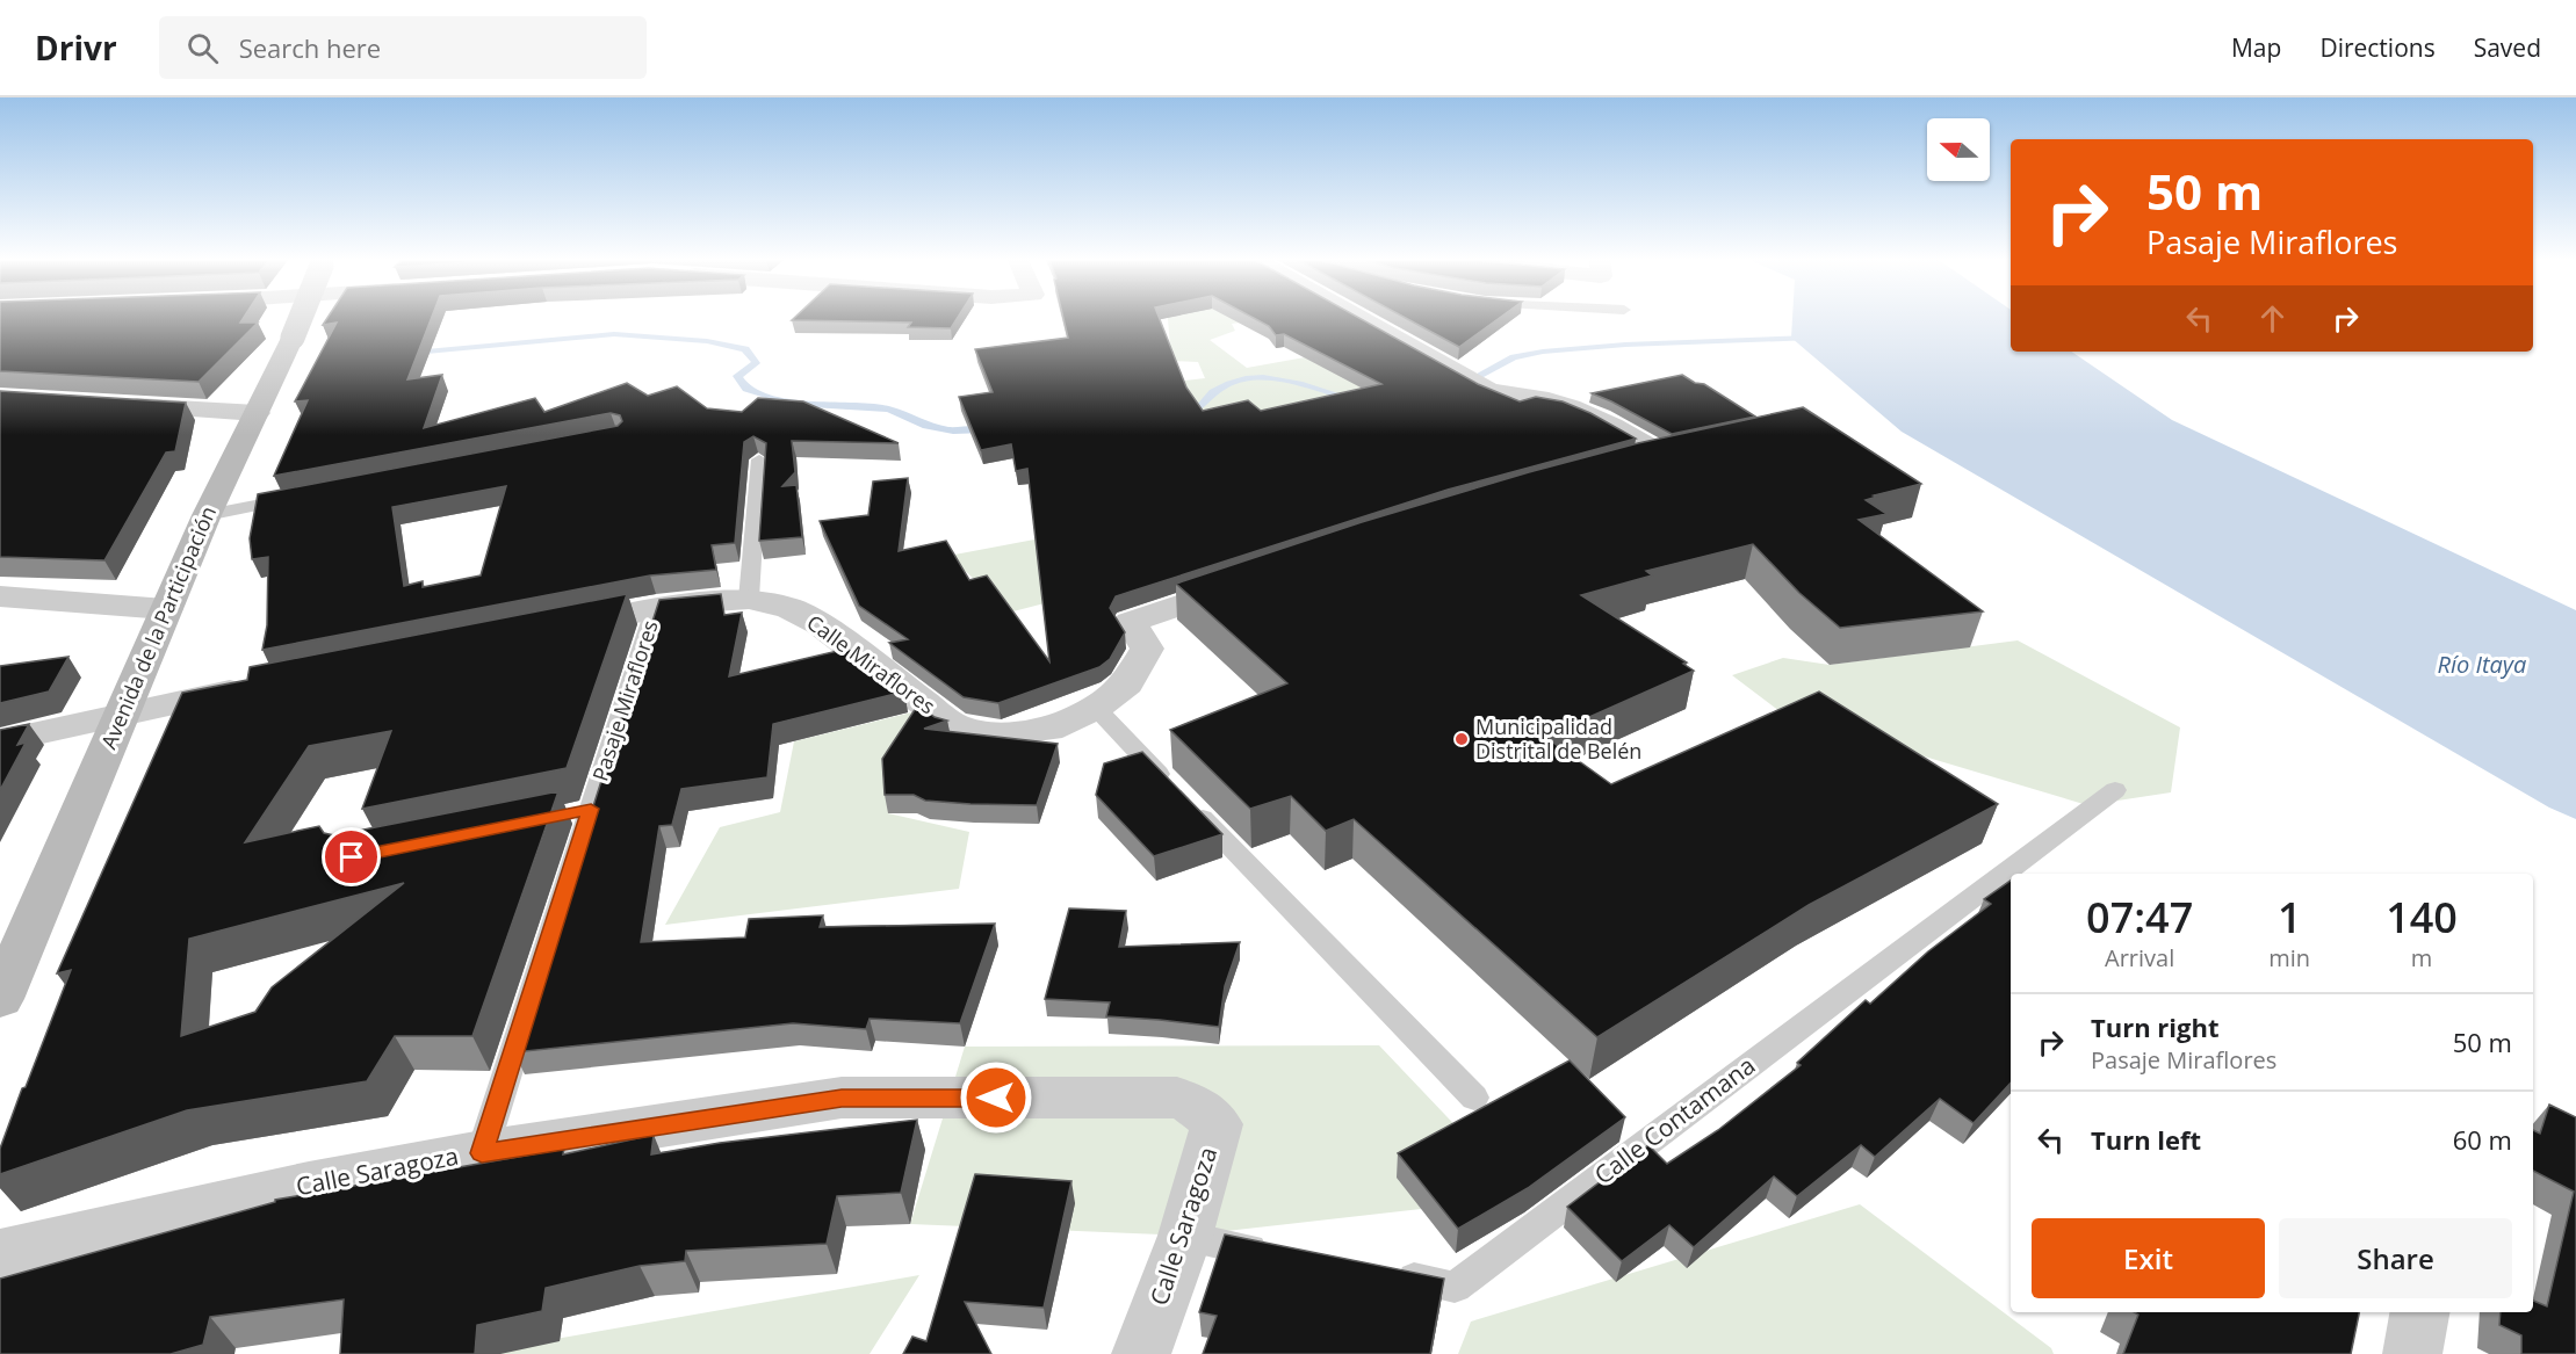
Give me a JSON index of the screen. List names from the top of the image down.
{
  "streets": {
    "main road": ["Avenida de la Participación"],
    "street": ["Calle Miraflores", "Calle Saragoza"],
    "lane": ["Pasaje Miraflores", "Calle Contamana"]
  },
  "crossings": [
    ["Calle Miraflores", "Pasaje Miraflores"],
    ["Pasaje Miraflores", "Calle Saragoza"]
  ],
  "water": ["Río Itaya"],
  "places": ["Municipalidad Distrital de Belén"],
  "north": "left",
  "page": {
    "header": "Drivr",
    "search": "Search here",
    "nav": ["Map", "Directions", "Saved"],
    "turn": ["50 m", "Pasaje Miraflores"],
    "eta": [
      "07:47",
      "Arrival",
      "1",
      "min",
      "140",
      "m"
    ],
    "list": [
      {
        "name": "Turn right",
        "note": "Pasaje Miraflores",
        "value": "50 m"
      },
      {
        "name": "Turn left",
        "value": "60 m"
      }
    ],
    "buttons": ["Exit", "Share"]
  }
}
